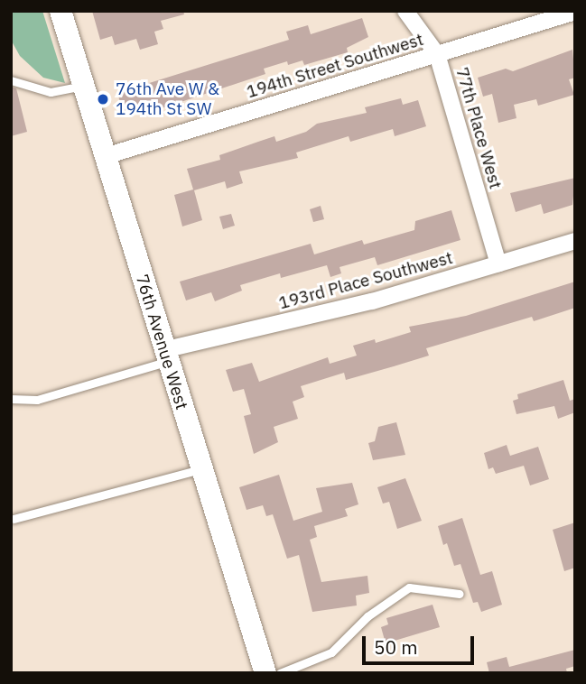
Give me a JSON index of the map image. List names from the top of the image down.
{
  "streets": {
    "street": [
      "194th Street Southwest",
      "77th Place West",
      "193rd Place Southwest",
      "76th Avenue West"
    ]
  },
  "crossings": [
    ["194th Street Southwest", "77th Place West"],
    ["194th Street Southwest", "76th Avenue West"],
    ["77th Place West", "193rd Place Southwest"],
    ["193rd Place Southwest", "76th Avenue West"]
  ],
  "places": ["76th Ave W & 194th St SW"],
  "scale_bar": "50 m"
}
